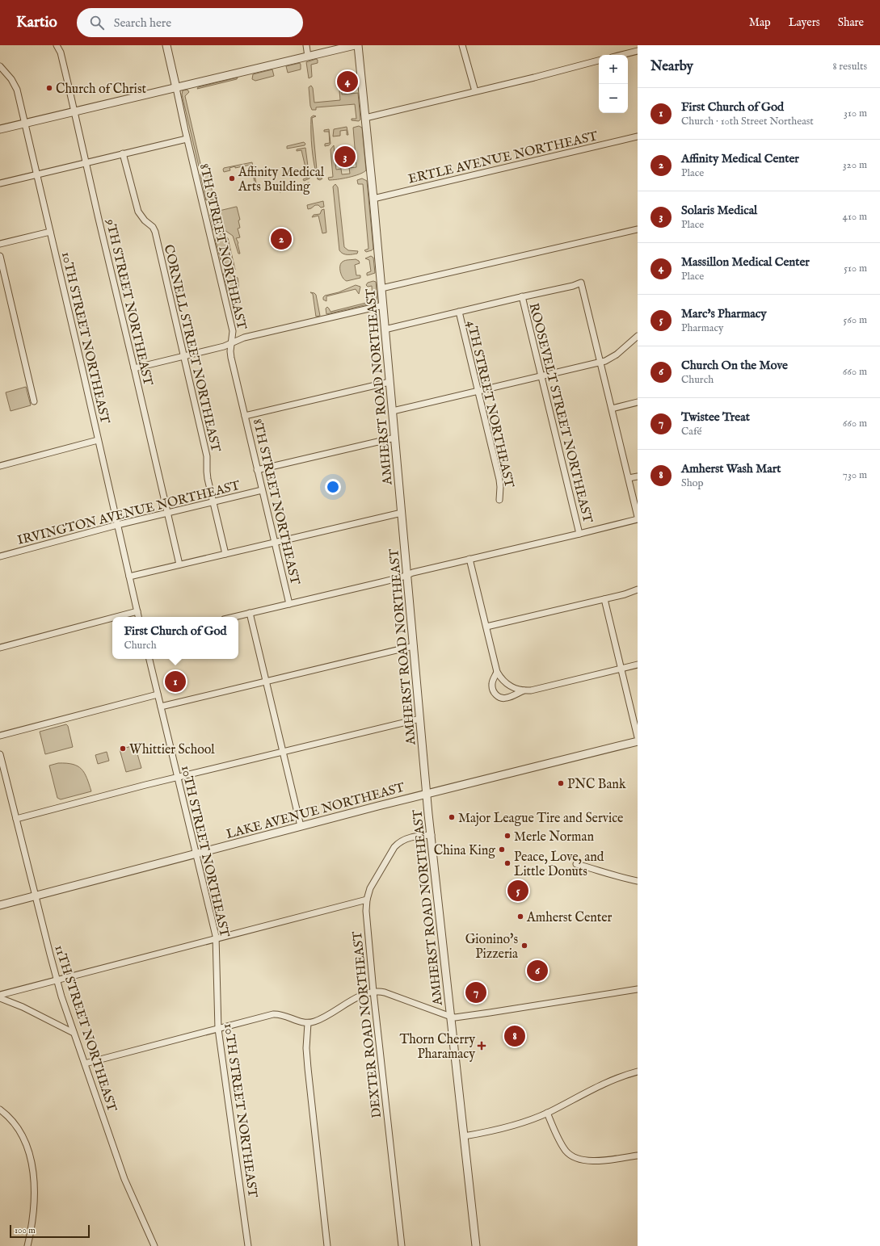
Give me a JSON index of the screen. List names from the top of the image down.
{
  "streets": {
    "street": [
      "ERTLE AVENUE NORTHEAST",
      "8TH STREET NORTHEAST",
      "9TH STREET NORTHEAST",
      "10TH STREET NORTHEAST",
      "CORNELL STREET NORTHEAST",
      "AMHERST ROAD NORTHEAST",
      "4TH STREET NORTHEAST",
      "ROOSEVELT STREET NORTHEAST",
      "IRVINGTON AVENUE NORTHEAST",
      "LAKE AVENUE NORTHEAST",
      "DEXTER ROAD NORTHEAST",
      "11TH STREET NORTHEAST"
    ]
  },
  "crossings": [
    ["ERTLE AVENUE NORTHEAST", "AMHERST ROAD NORTHEAST"],
    ["8TH STREET NORTHEAST", "IRVINGTON AVENUE NORTHEAST"],
    ["9TH STREET NORTHEAST", "IRVINGTON AVENUE NORTHEAST"],
    ["10TH STREET NORTHEAST", "IRVINGTON AVENUE NORTHEAST"],
    ["10TH STREET NORTHEAST", "LAKE AVENUE NORTHEAST"],
    ["CORNELL STREET NORTHEAST", "IRVINGTON AVENUE NORTHEAST"],
    ["AMHERST ROAD NORTHEAST", "LAKE AVENUE NORTHEAST"],
    ["AMHERST ROAD NORTHEAST", "DEXTER ROAD NORTHEAST"],
    ["LAKE AVENUE NORTHEAST", "11TH STREET NORTHEAST"]
  ],
  "places": {
    "other": [
      "Church of Christ",
      "Affinity Medical Arts Building",
      "Whittier School",
      "PNC Bank",
      "Major League Tire and Service",
      "Merle Norman",
      "China King",
      "Peace, Love, and Little Donuts",
      "Amherst Center",
      "Gionino's Pizzeria"
    ],
    "health": ["Thorn Cherry Pharamacy"]
  },
  "scale_bar": "100 m",
  "page": {
    "header": "Kartio",
    "search": "Search here",
    "nav": ["Map", "Layers", "Share"],
    "heading": ["Nearby", "8 results"],
    "map_buttons": ["+", "−"],
    "pins": [
      "4",
      "3",
      "2",
      "1",
      "5",
      "6",
      "7",
      "8"
    ],
    "list": [
      {
        "mark": "1",
        "name": "First Church of God",
        "note": "Church · 10th Street Northeast",
        "value": "310 m"
      },
      {
        "mark": "2",
        "name": "Affinity Medical Center",
        "note": "Place",
        "value": "320 m"
      },
      {
        "mark": "3",
        "name": "Solaris Medical",
        "note": "Place",
        "value": "410 m"
      },
      {
        "mark": "4",
        "name": "Massillon Medical Center",
        "note": "Place",
        "value": "510 m"
      },
      {
        "mark": "5",
        "name": "Marc's Pharmacy",
        "note": "Pharmacy",
        "value": "560 m"
      },
      {
        "mark": "6",
        "name": "Church On the Move",
        "note": "Church",
        "value": "660 m"
      },
      {
        "mark": "7",
        "name": "Twistee Treat",
        "note": "Café",
        "value": "660 m"
      },
      {
        "mark": "8",
        "name": "Amherst Wash Mart",
        "note": "Shop",
        "value": "730 m"
      }
    ],
    "popup": ["First Church of God", "Church"],
    "scale": "100 m"
  }
}
